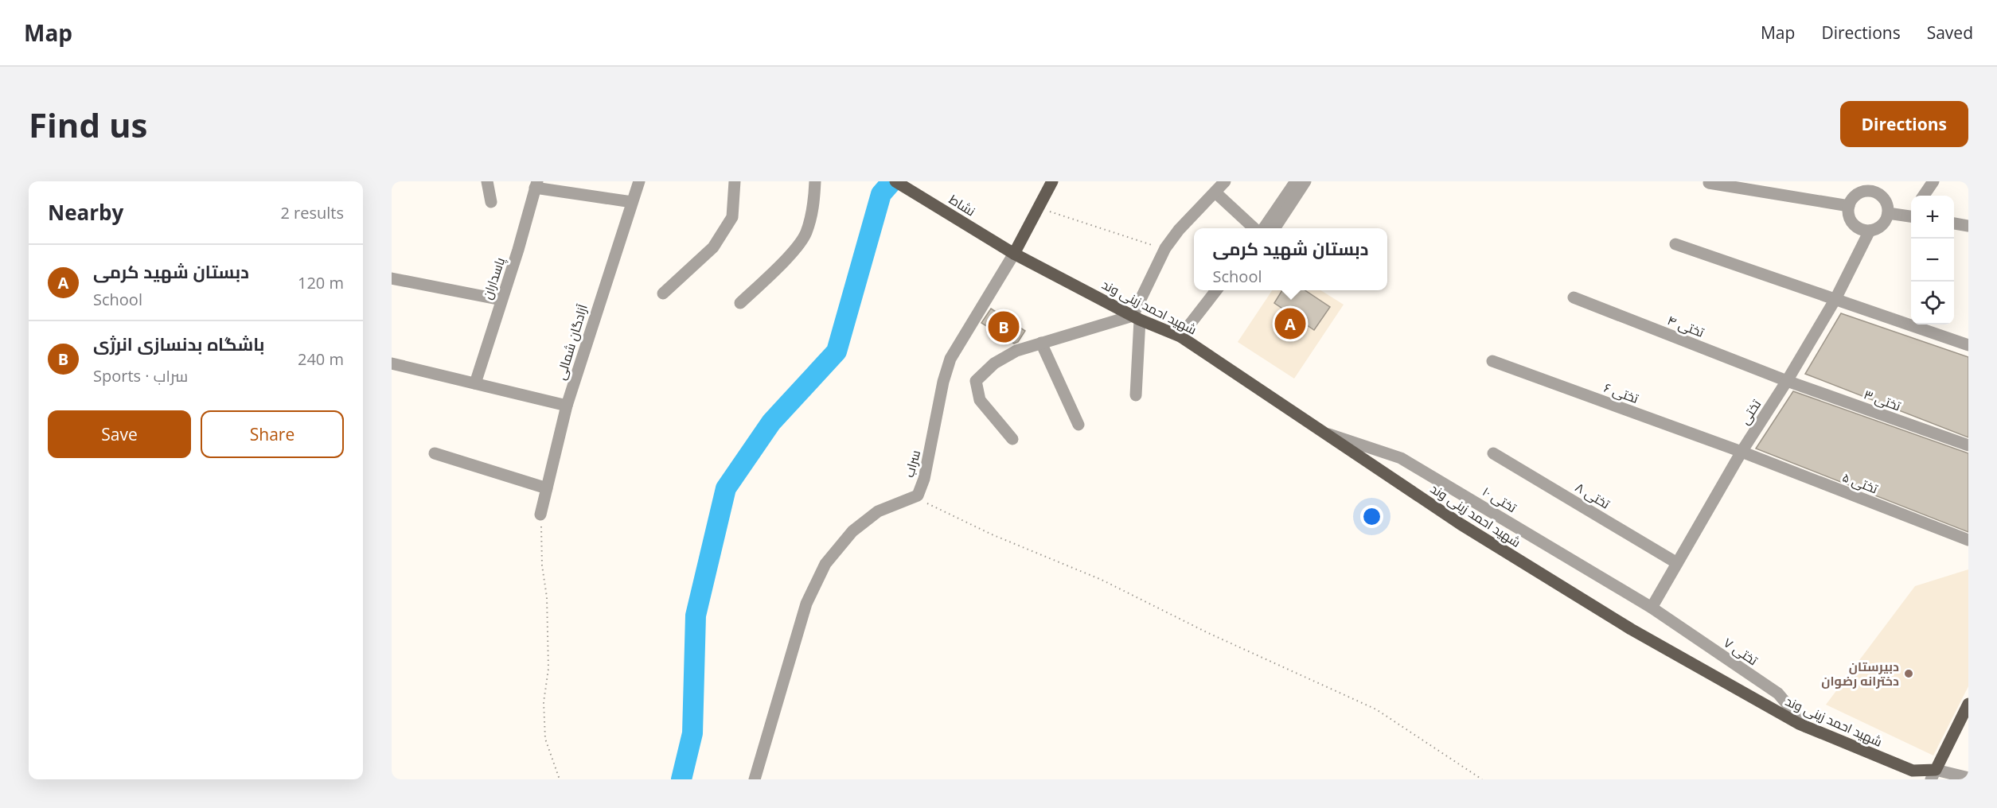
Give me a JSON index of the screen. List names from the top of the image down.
{
  "streets": {
    "main road": ["نشاط", "شهید احمد زینی وند", "سراب"],
    "street": [
      "پاسداران",
      "تختی ۴",
      "آزادگان شمالی",
      "تختی ۶",
      "تختی ۳",
      "تختی",
      "تختی ۵",
      "تختی ۸",
      "تختی ۱۰",
      "تختی ۷"
    ]
  },
  "crossings": [
    ["نشاط", "شهید احمد زینی وند"],
    ["نشاط", "سراب"],
    ["شهید احمد زینی وند", "سراب"],
    ["شهید احمد زینی وند", "تختی ۱۰"],
    ["شهید احمد زینی وند", "تختی ۷"],
    ["تختی ۴", "تختی ۳"],
    ["تختی ۴", "تختی"],
    ["تختی ۶", "تختی"],
    ["تختی ۶", "تختی ۵"],
    ["تختی ۳", "تختی"],
    ["تختی", "تختی ۵"],
    ["تختی", "تختی ۸"],
    ["تختی", "تختی ۱۰"],
    ["تختی", "تختی ۷"],
    ["تختی ۱۰", "تختی ۷"]
  ],
  "places": ["دبیرستان دخترانه رضوان"],
  "page": {
    "header": "Map",
    "nav": ["Map", "Directions", "Saved"],
    "buttons": [
      "Directions",
      ["Save", "Share"]
    ],
    "title": "Find us",
    "heading": ["Nearby", "2 results"],
    "map_buttons": ["+", "−"],
    "popup": ["دبستان شهید کرمی", "School"],
    "list": [
      {
        "mark": "A",
        "name": "دبستان شهید کرمی",
        "note": "School",
        "value": "120 m"
      },
      {
        "mark": "B",
        "name": "باشگاه بدنسازی انرژی",
        "note": "Sports · سراب",
        "value": "240 m"
      }
    ],
    "pins": ["A", "B"]
  }
}
